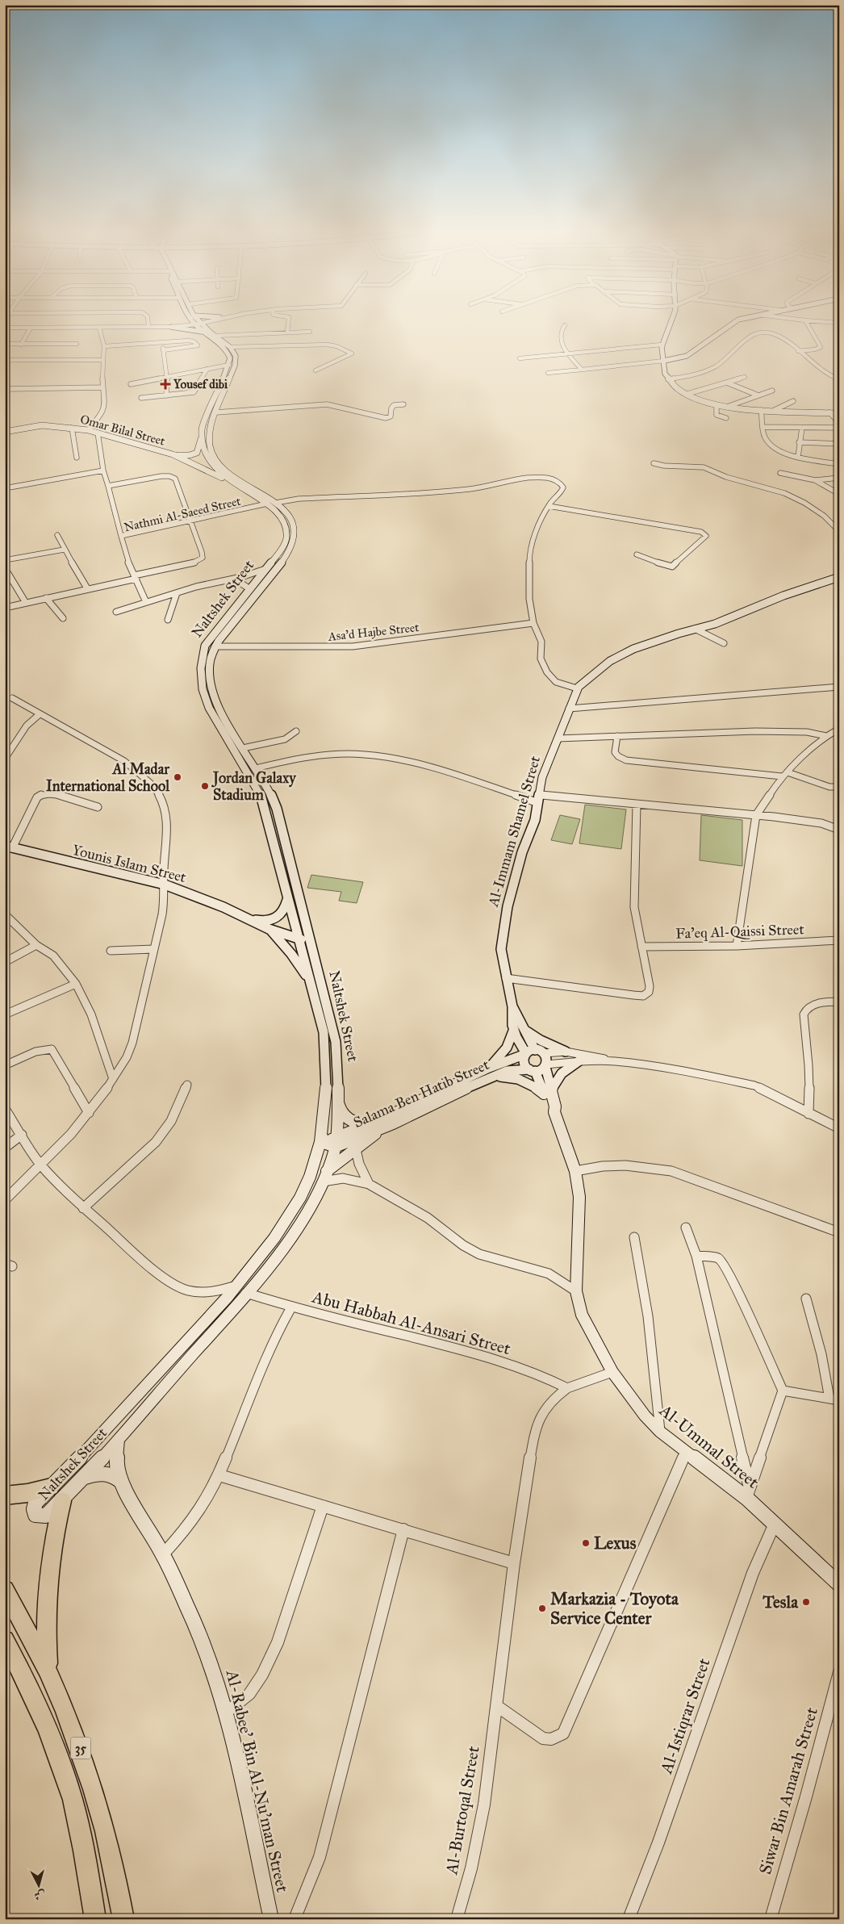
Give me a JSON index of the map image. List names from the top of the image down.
{
  "streets": {
    "highway": ["35"],
    "street": [
      "Omar Bilal Street",
      "Nathmi Al-Saeed Street",
      "Naltshek Street",
      "Asa'd Hajbe Street",
      "Al-Immam Shamel Street",
      "Younis Islam Street",
      "Fa'eq Al-Qaissi Street",
      "Salama Ben Hatib Street",
      "Abu Habbah Al-Ansari Street",
      "Al-Ummal Street",
      "Al-Istiqrar Street",
      "Al-Rabee' Bin Al-Nu'man Street",
      "Siwar Bin Amarah Street",
      "Al-Burtoqal Street"
    ]
  },
  "crossings": [
    ["Omar Bilal Street", "Naltshek Street"],
    ["Nathmi Al-Saeed Street", "Naltshek Street"],
    ["Naltshek Street", "Asa'd Hajbe Street"],
    ["Naltshek Street", "Younis Islam Street"],
    ["Naltshek Street", "Salama Ben Hatib Street"],
    ["Naltshek Street", "Abu Habbah Al-Ansari Street"],
    ["Naltshek Street", "Al-Rabee' Bin Al-Nu'man Street"],
    ["Al-Immam Shamel Street", "Salama Ben Hatib Street"],
    ["Al-Ummal Street", "Al-Istiqrar Street"]
  ],
  "places": {
    "health": ["Yousef dibi"],
    "other": [
      "Al Madar International School",
      "Jordan Galaxy Stadium",
      "Lexus",
      "Tesla",
      "Markazia - Toyota Service Center"
    ]
  },
  "north": "bottom"
}
